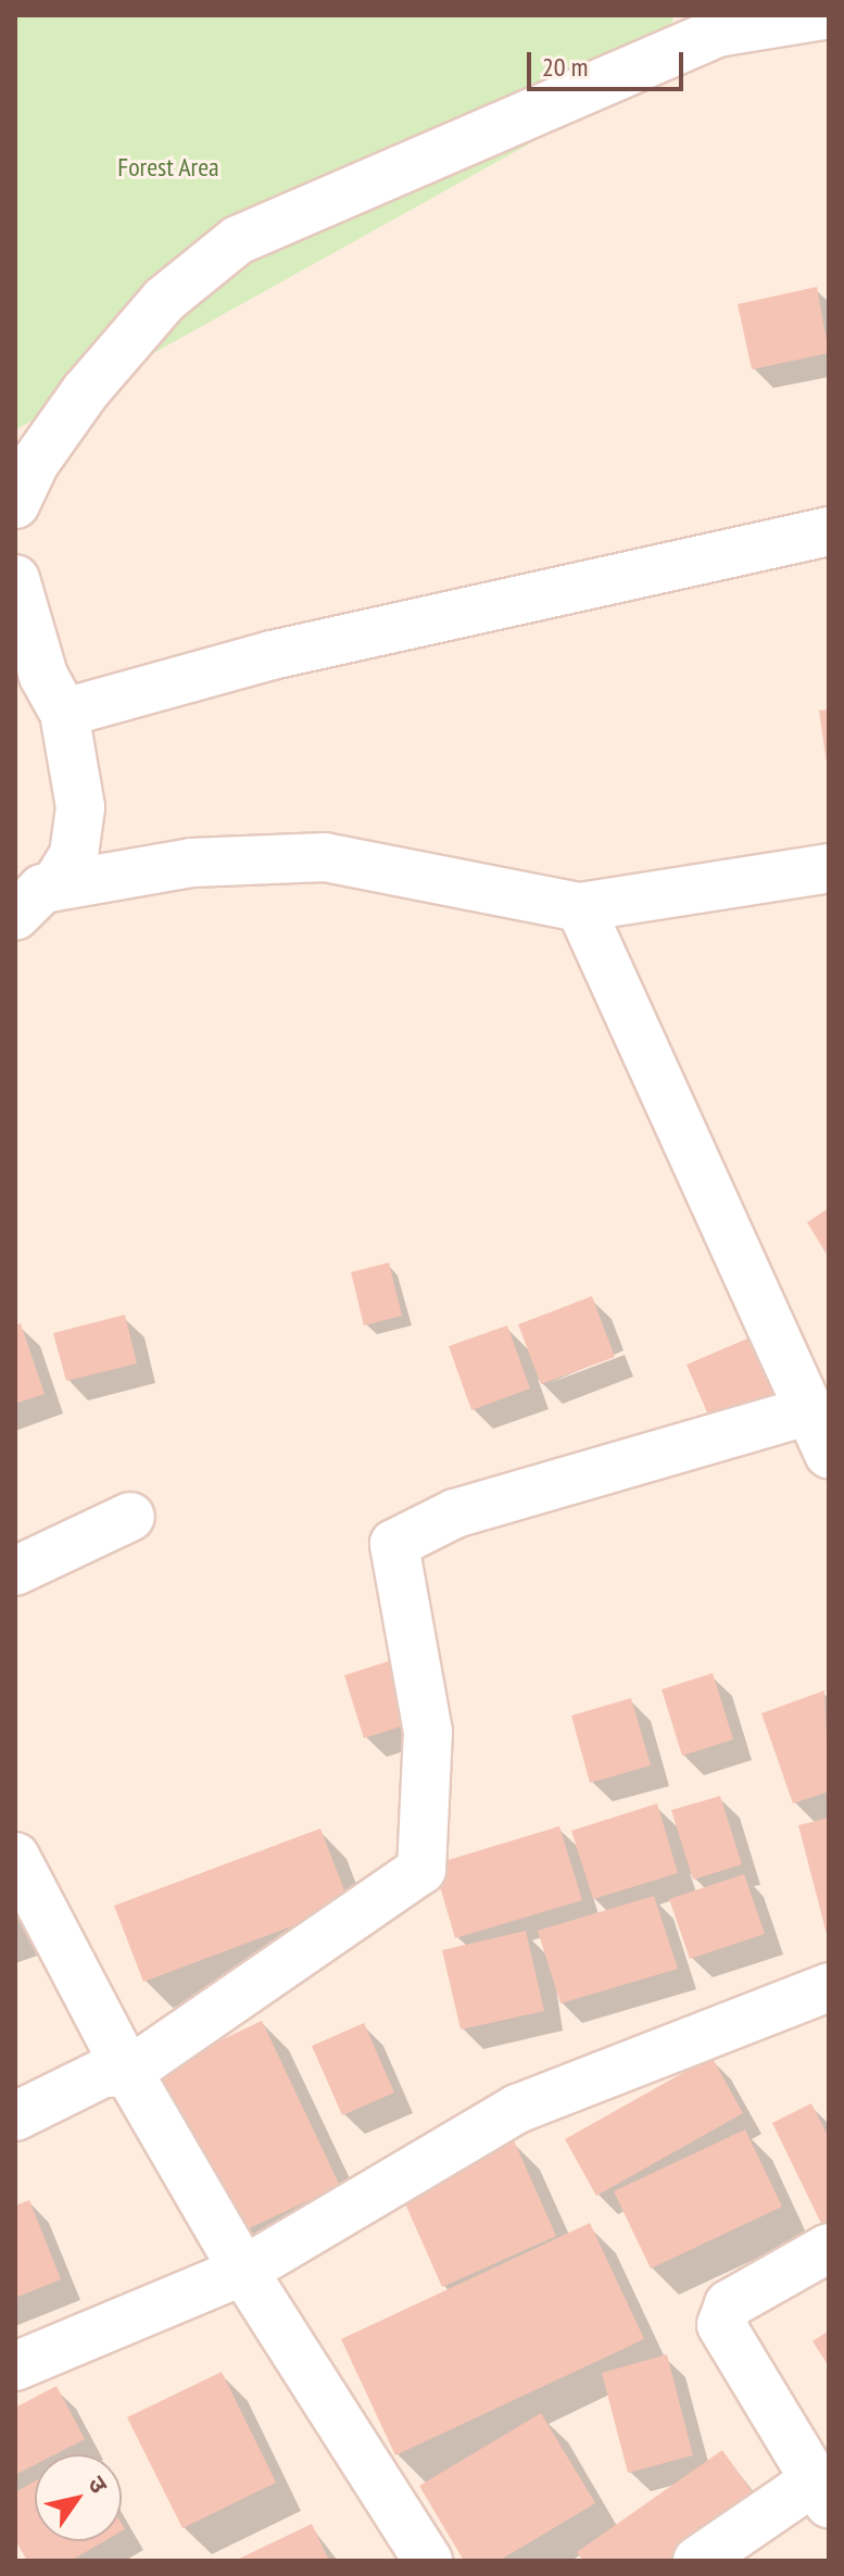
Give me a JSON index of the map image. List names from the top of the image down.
{
  "parks": ["Forest Area"],
  "scale_bar": "20 m",
  "north": "top right"
}
